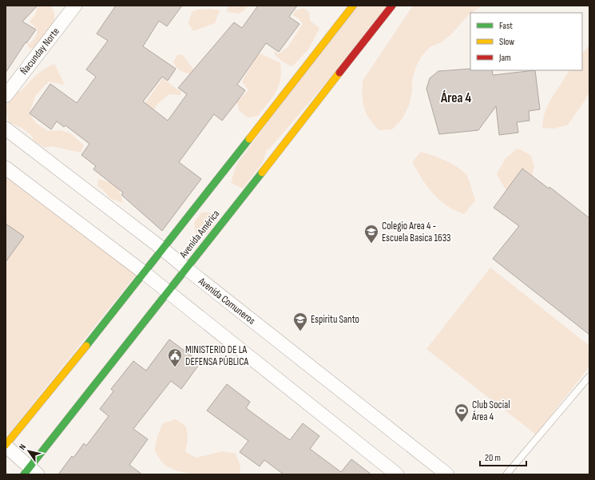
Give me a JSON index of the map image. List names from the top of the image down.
{
  "streets": {
    "main road": ["Avenida América"],
    "street": ["Ñacunday Norte", "Avenida Comuneros"]
  },
  "crossings": [
    ["Avenida América", "Avenida Comuneros"]
  ],
  "districts": ["Área 4"],
  "places": {
    "school or university": ["Colegio Area 4 - Escuela Basica 1633", "Espiritu Santo"],
    "public building": ["MINISTERIO DE LA DEFENSA PÚBLICA"],
    "sports": ["Club Social Área 4"]
  },
  "legend": ["Fast", "Slow", "Jam"],
  "scale_bar": "20 m",
  "north": "top left"
}
